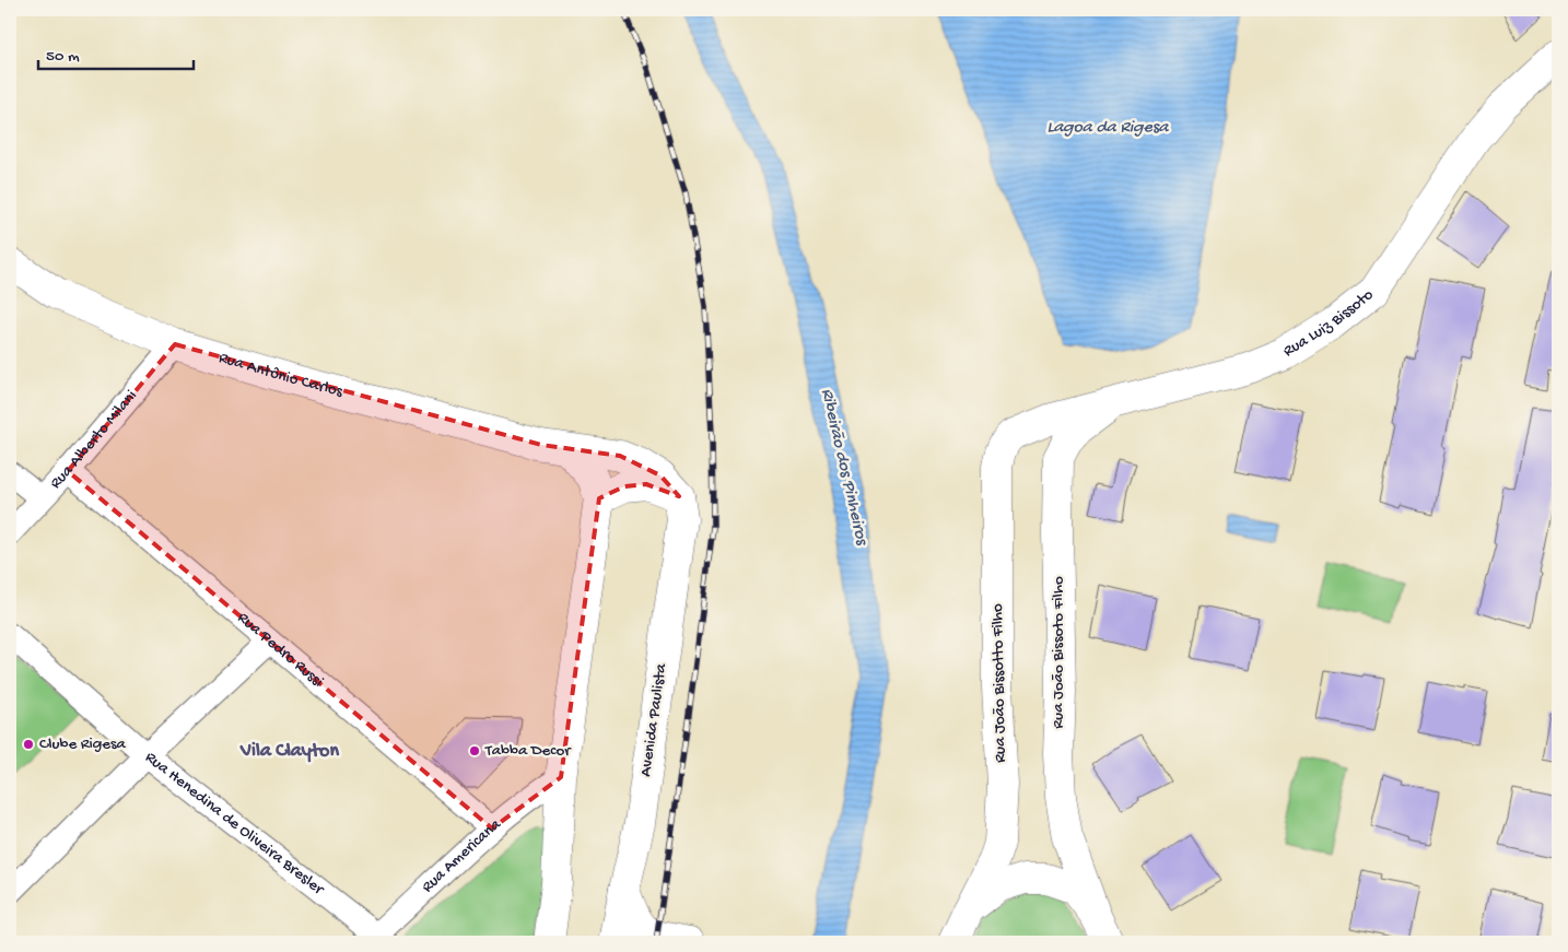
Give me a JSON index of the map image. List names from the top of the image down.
{
  "streets": {
    "main road": [
      "Rua Luiz Bissoto",
      "Rua Antônio Carlos",
      "Rua João Bissoto Filho",
      "Rua João Bissotto Filho",
      "Avenida Paulista"
    ],
    "street": [
      "Rua Alberto Milani",
      "Rua Pedro Russi",
      "Rua Henedina de Oliveira Bresler",
      "Rua Americana"
    ]
  },
  "crossings": [
    ["Rua Luiz Bissoto", "Rua João Bissotto Filho"],
    ["Rua Antônio Carlos", "Rua Alberto Milani"],
    ["Rua Antônio Carlos", "Avenida Paulista"],
    ["Rua Alberto Milani", "Rua Pedro Russi"],
    ["Rua Pedro Russi", "Rua Americana"],
    ["Rua João Bissoto Filho", "Rua João Bissotto Filho"],
    ["Rua Henedina de Oliveira Bresler", "Rua Americana"]
  ],
  "districts": ["Vila Clayton"],
  "water": ["Lagoa da Rigesa", "Ribeirão dos Pinheiros"],
  "places": ["Clube Rigesa", "Tabba Decor"],
  "scale_bar": "50 m"
}
